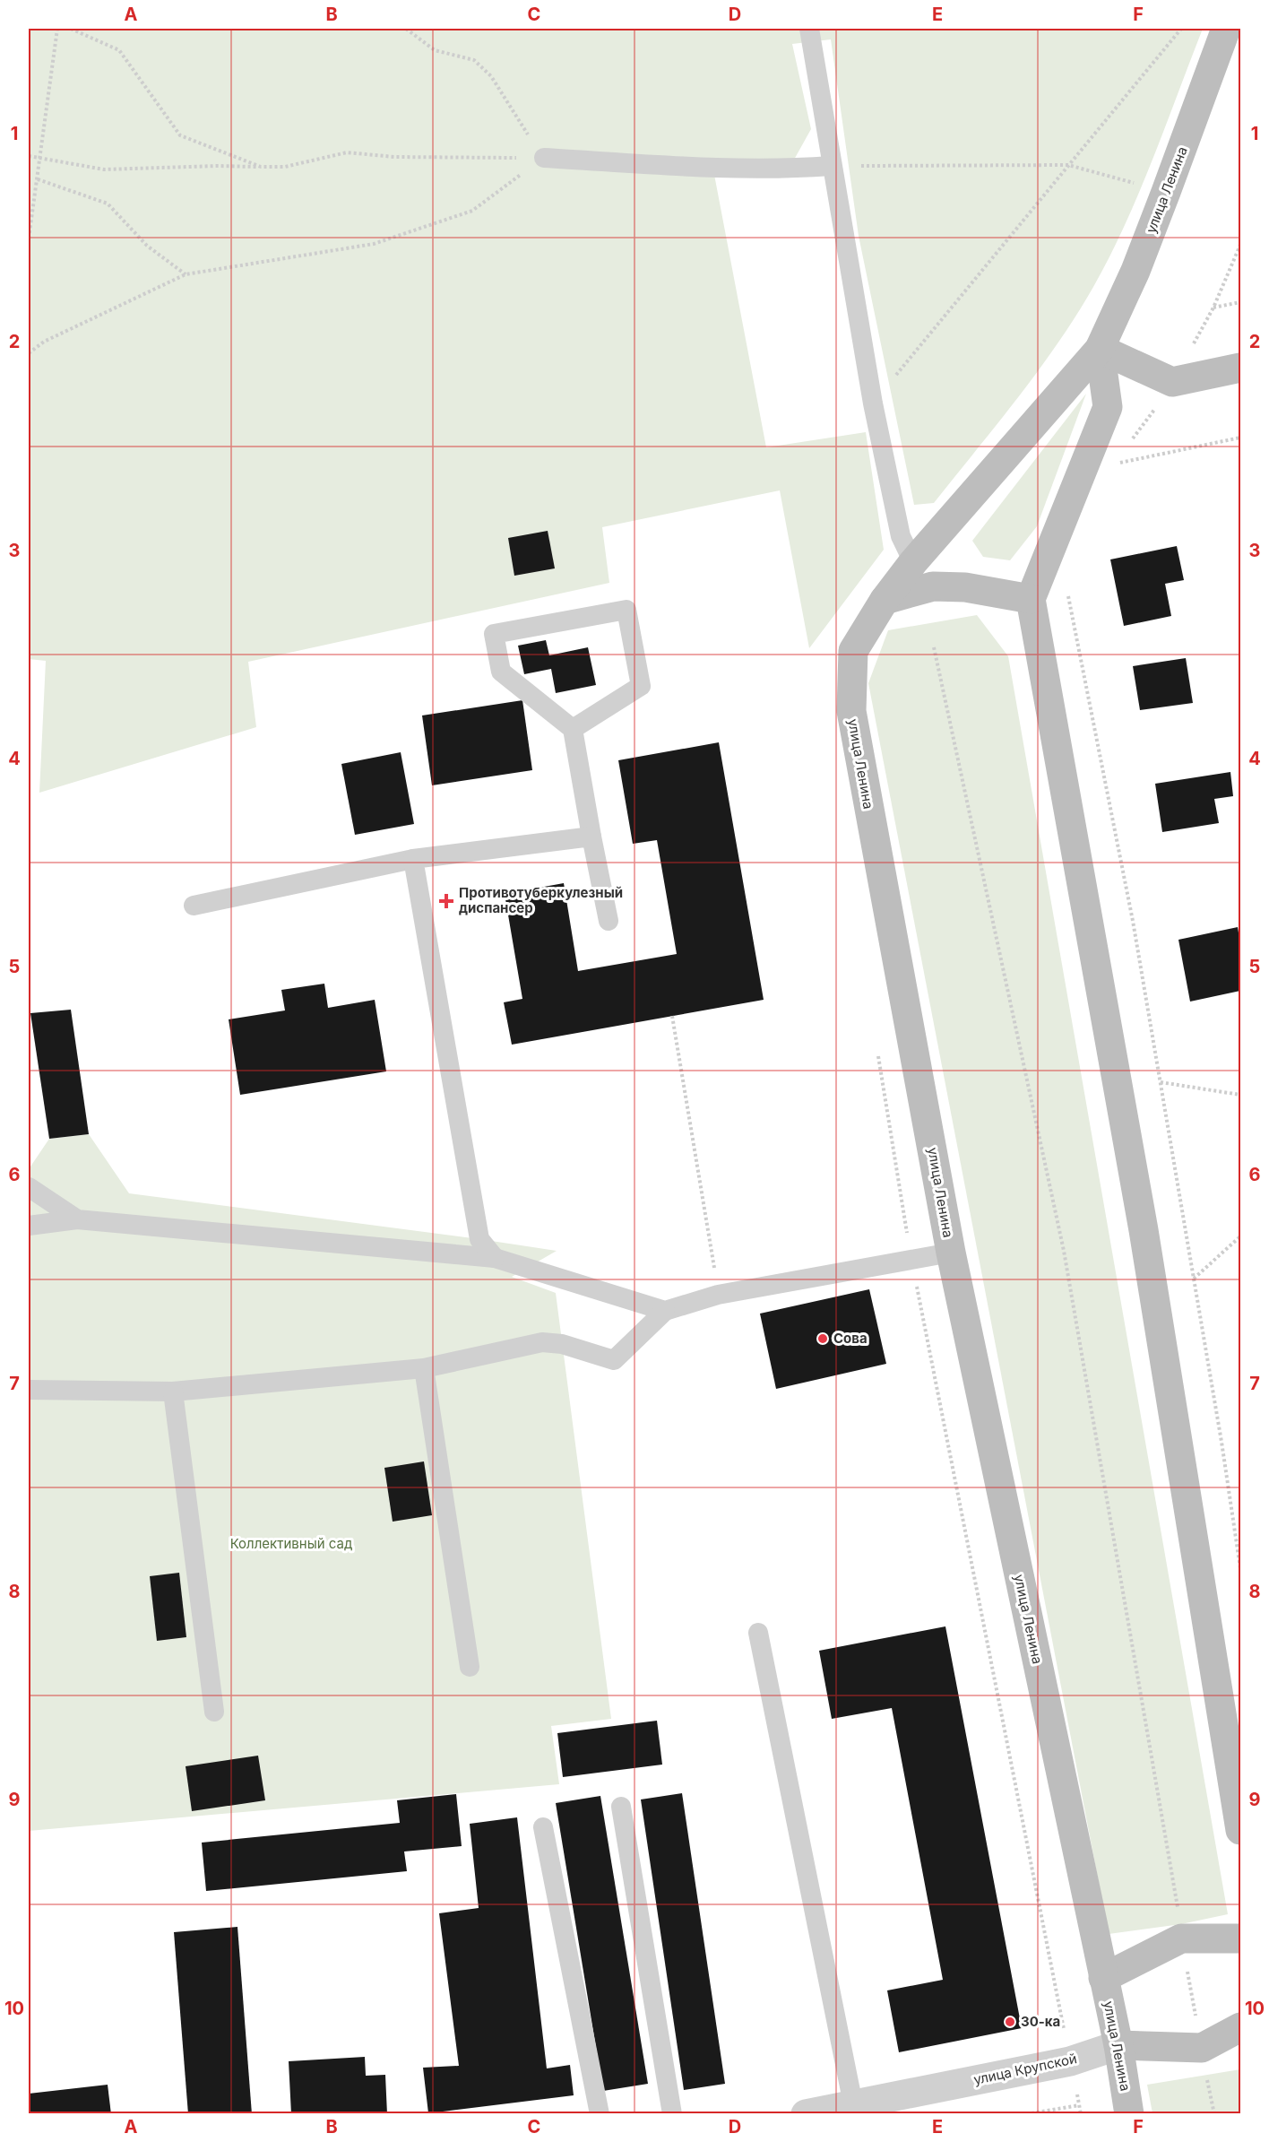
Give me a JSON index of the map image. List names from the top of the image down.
{
  "streets": {
    "main road": ["улица Ленина", "улица Крупской"]
  },
  "crossings": [
    ["улица Ленина", "улица Крупской"]
  ],
  "parks": ["Коллективный сад"],
  "places": {
    "health": ["Противотуберкулезный диспансер"],
    "other": ["Сова", "30-ка"]
  },
  "grid": {
    "columns": [
      "A",
      "B",
      "C",
      "D",
      "E",
      "F"
    ],
    "rows": [
      "1",
      "2",
      "3",
      "4",
      "5",
      "6",
      "7",
      "8",
      "9",
      "10"
    ]
  }
}
